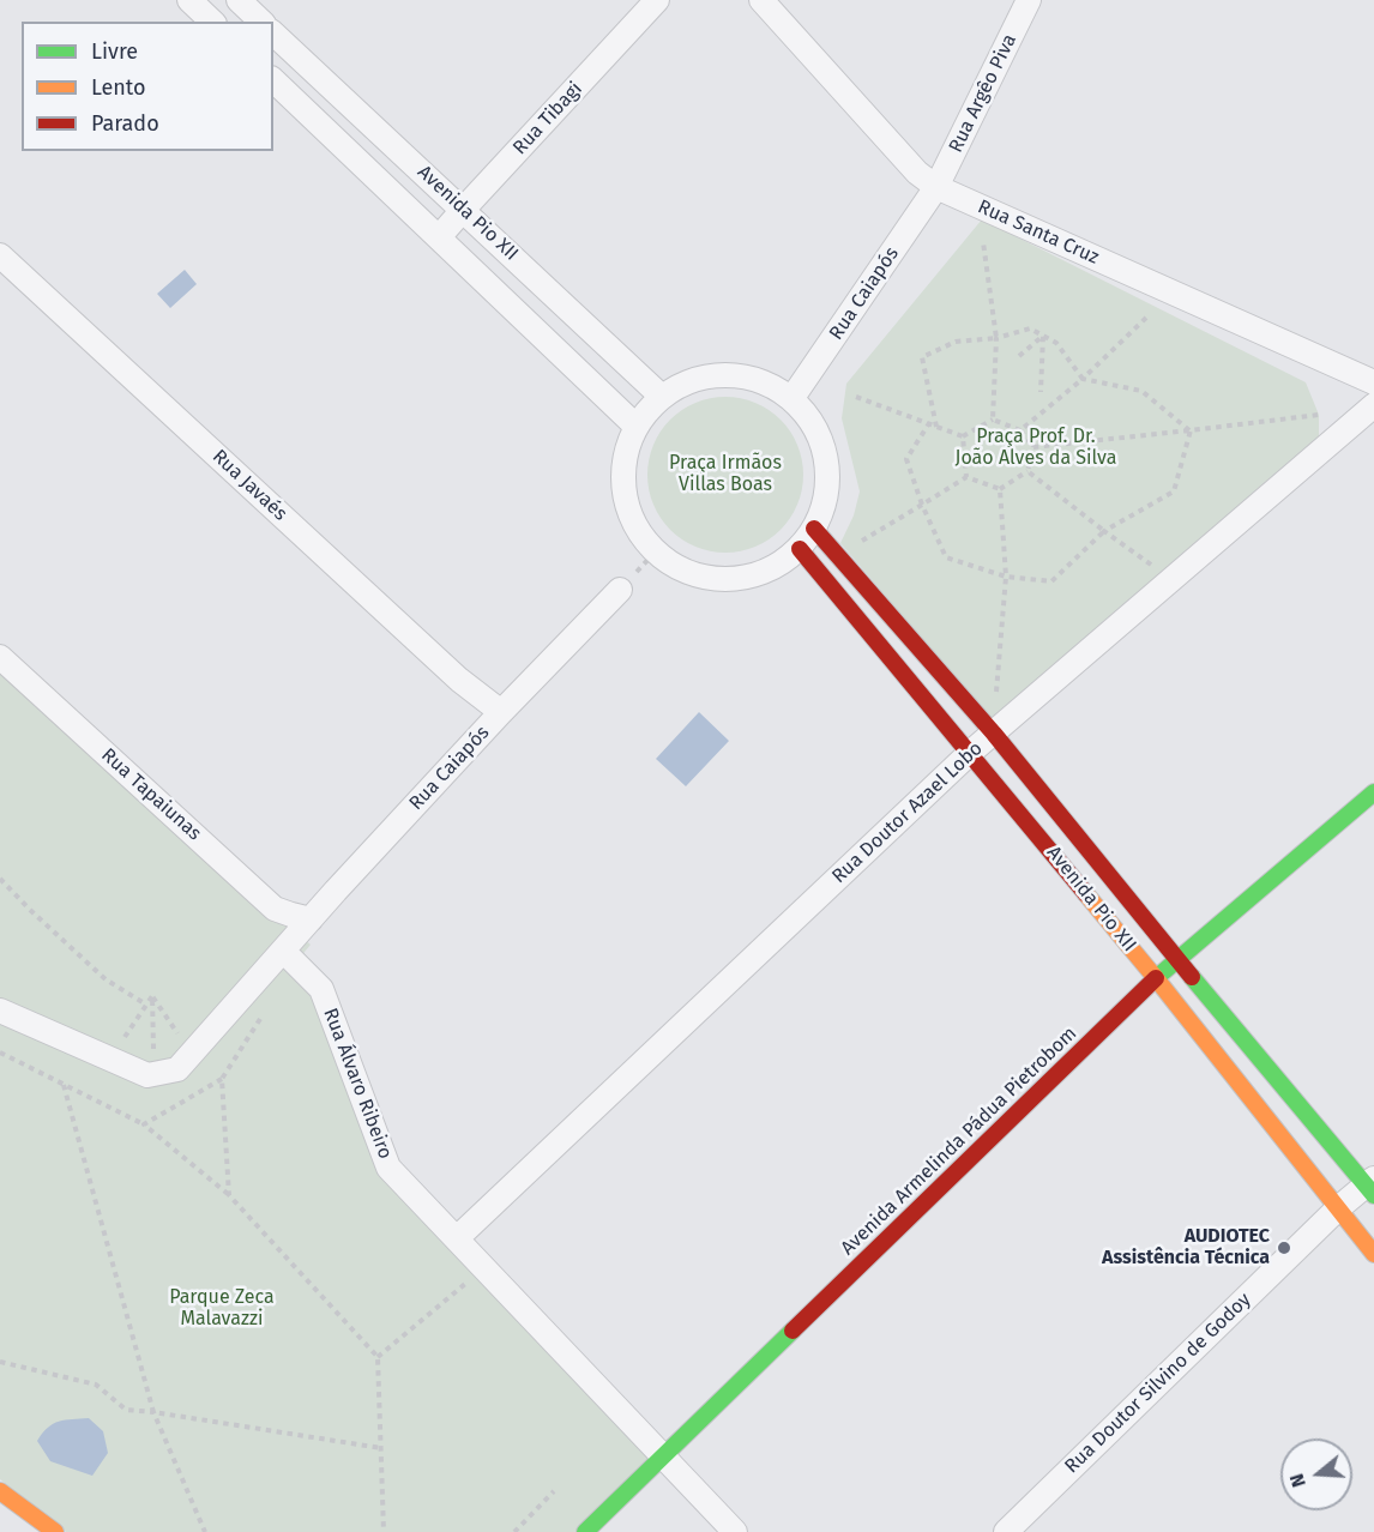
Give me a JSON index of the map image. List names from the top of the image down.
{
  "streets": {
    "street": [
      "Rua Argêo Piva",
      "Rua Tibagi",
      "Avenida Pio XII",
      "Rua Santa Cruz",
      "Rua Caiapós",
      "Rua Javaés",
      "Rua Tapaiunas",
      "Rua Doutor Azael Lobo",
      "Rua Álvaro Ribeiro",
      "Avenida Armelinda Pádua Pietrobom",
      "Rua Doutor Silvino de Godoy"
    ]
  },
  "crossings": [
    ["Rua Argêo Piva", "Rua Santa Cruz"],
    ["Rua Argêo Piva", "Rua Caiapós"],
    ["Rua Tibagi", "Avenida Pio XII"],
    ["Avenida Pio XII", "Rua Caiapós"],
    ["Avenida Pio XII", "Rua Doutor Azael Lobo"],
    ["Avenida Pio XII", "Avenida Armelinda Pádua Pietrobom"],
    ["Avenida Pio XII", "Rua Doutor Silvino de Godoy"],
    ["Rua Santa Cruz", "Rua Caiapós"],
    ["Rua Caiapós", "Rua Javaés"],
    ["Rua Caiapós", "Rua Tapaiunas"],
    ["Rua Caiapós", "Rua Álvaro Ribeiro"],
    ["Rua Doutor Azael Lobo", "Rua Álvaro Ribeiro"],
    ["Rua Álvaro Ribeiro", "Avenida Armelinda Pádua Pietrobom"]
  ],
  "parks": ["Praça Prof. Dr. João Alves da Silva", "Praça Irmãos Villas Boas", "Parque Zeca Malavazzi"],
  "places": ["AUDIOTEC Assistência Técnica"],
  "legend": ["Livre", "Lento", "Parado"],
  "north": "left"
}
